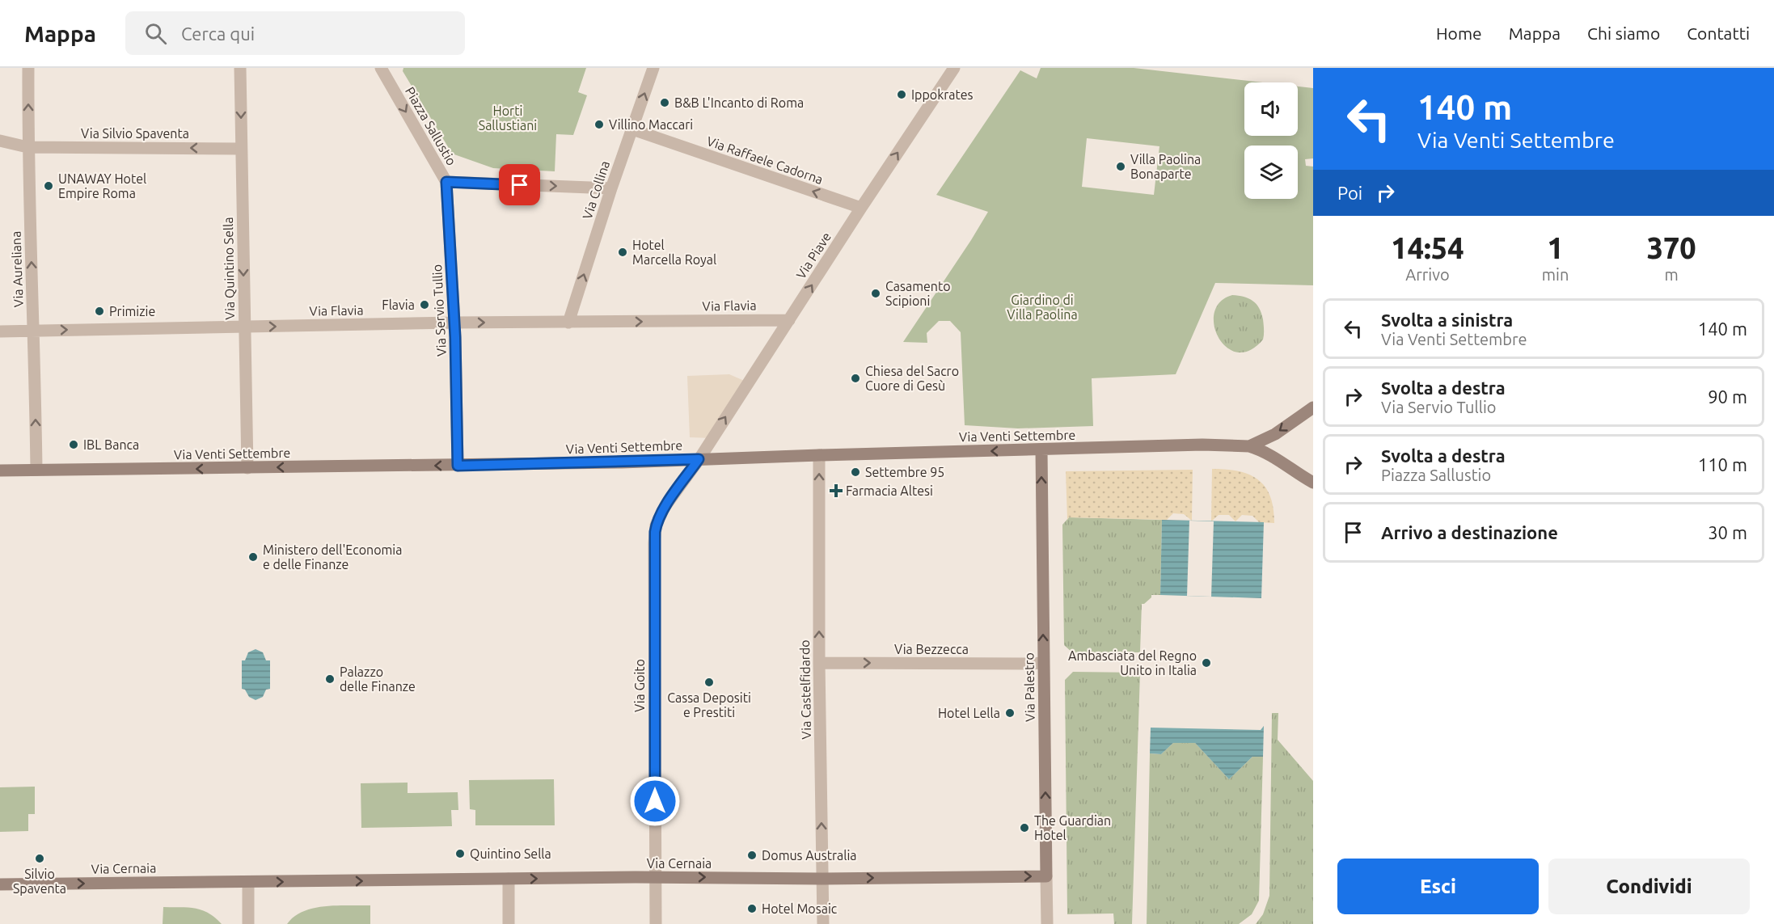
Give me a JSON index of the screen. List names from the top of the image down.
{
  "streets": {
    "main road": ["Via Venti Settembre", "Via Palestro", "Via Cernaia"],
    "street": [
      "Piazza Sallustio",
      "Via Silvio Spaventa",
      "Via Raffaele Cadorna",
      "Via Collina",
      "Via Piave",
      "Via Quintino Sella",
      "Via Aureliana",
      "Via Flavia",
      "Via Servio Tullio",
      "Via Bezzecca",
      "Via Goito",
      "Via Castelfidardo"
    ]
  },
  "crossings": [
    ["Piazza Sallustio", "Via Collina"],
    ["Piazza Sallustio", "Via Servio Tullio"],
    ["Via Silvio Spaventa", "Via Quintino Sella"],
    ["Via Silvio Spaventa", "Via Aureliana"],
    ["Via Raffaele Cadorna", "Via Collina"],
    ["Via Raffaele Cadorna", "Via Piave"],
    ["Via Collina", "Via Flavia"],
    ["Via Piave", "Via Flavia"],
    ["Via Piave", "Via Venti Settembre"],
    ["Via Piave", "Via Goito"],
    ["Via Quintino Sella", "Via Flavia"],
    ["Via Quintino Sella", "Via Venti Settembre"],
    ["Via Aureliana", "Via Flavia"],
    ["Via Aureliana", "Via Venti Settembre"],
    ["Via Flavia", "Via Servio Tullio"],
    ["Via Servio Tullio", "Via Venti Settembre"],
    ["Via Venti Settembre", "Via Goito"],
    ["Via Venti Settembre", "Via Palestro"],
    ["Via Venti Settembre", "Via Castelfidardo"],
    ["Via Bezzecca", "Via Palestro"],
    ["Via Bezzecca", "Via Castelfidardo"],
    ["Via Goito", "Via Cernaia"],
    ["Via Palestro", "Via Cernaia"],
    ["Via Castelfidardo", "Via Cernaia"]
  ],
  "one_way": [
    "Piazza Sallustio",
    "Via Silvio Spaventa",
    "Via Raffaele Cadorna",
    "Via Collina",
    "Via Piave",
    "Via Quintino Sella",
    "Via Aureliana",
    "Via Flavia",
    "Via Venti Settembre",
    "Via Bezzecca",
    "Via Palestro",
    "Via Castelfidardo",
    "Via Cernaia"
  ],
  "parks": ["Horti Sallustiani", "Giardino di Villa Paolina"],
  "places": {
    "other": [
      "Ippokrates",
      "B&B L'Incanto di Roma",
      "Villino Maccari",
      "Villa Paolina Bonaparte",
      "UNAWAY Hotel Empire Roma",
      "Hotel Marcella Royal",
      "Casamento Scipioni",
      "Flavia",
      "Primizie",
      "Chiesa del Sacro Cuore di Gesù",
      "IBL Banca",
      "Settembre 95",
      "Ministero dell'Economia e delle Finanze",
      "Ambasciata del Regno Unito in Italia",
      "Palazzo delle Finanze",
      "Cassa Depositi e Prestiti",
      "Hotel Lella",
      "The Guardian Hotel",
      "Quintino Sella",
      "Domus Australia",
      "Silvio Spaventa",
      "Hotel Mosaic"
    ],
    "health": ["Farmacia Altesi"]
  },
  "page": {
    "header": "Mappa",
    "search": "Cerca qui",
    "nav": [
      "Home",
      "Mappa",
      "Chi siamo",
      "Contatti"
    ],
    "turn": ["140 m", "Via Venti Settembre"],
    "then": "Poi",
    "eta": [
      "14:54",
      "Arrivo",
      "1",
      "min",
      "370",
      "m"
    ],
    "list": [
      {
        "name": "Svolta a sinistra",
        "note": "Via Venti Settembre",
        "value": "140 m"
      },
      {
        "name": "Svolta a destra",
        "note": "Via Servio Tullio",
        "value": "90 m"
      },
      {
        "name": "Svolta a destra",
        "note": "Piazza Sallustio",
        "value": "110 m"
      },
      {
        "name": "Arrivo a destinazione",
        "value": "30 m"
      }
    ],
    "buttons": ["Esci", "Condividi"]
  }
}
